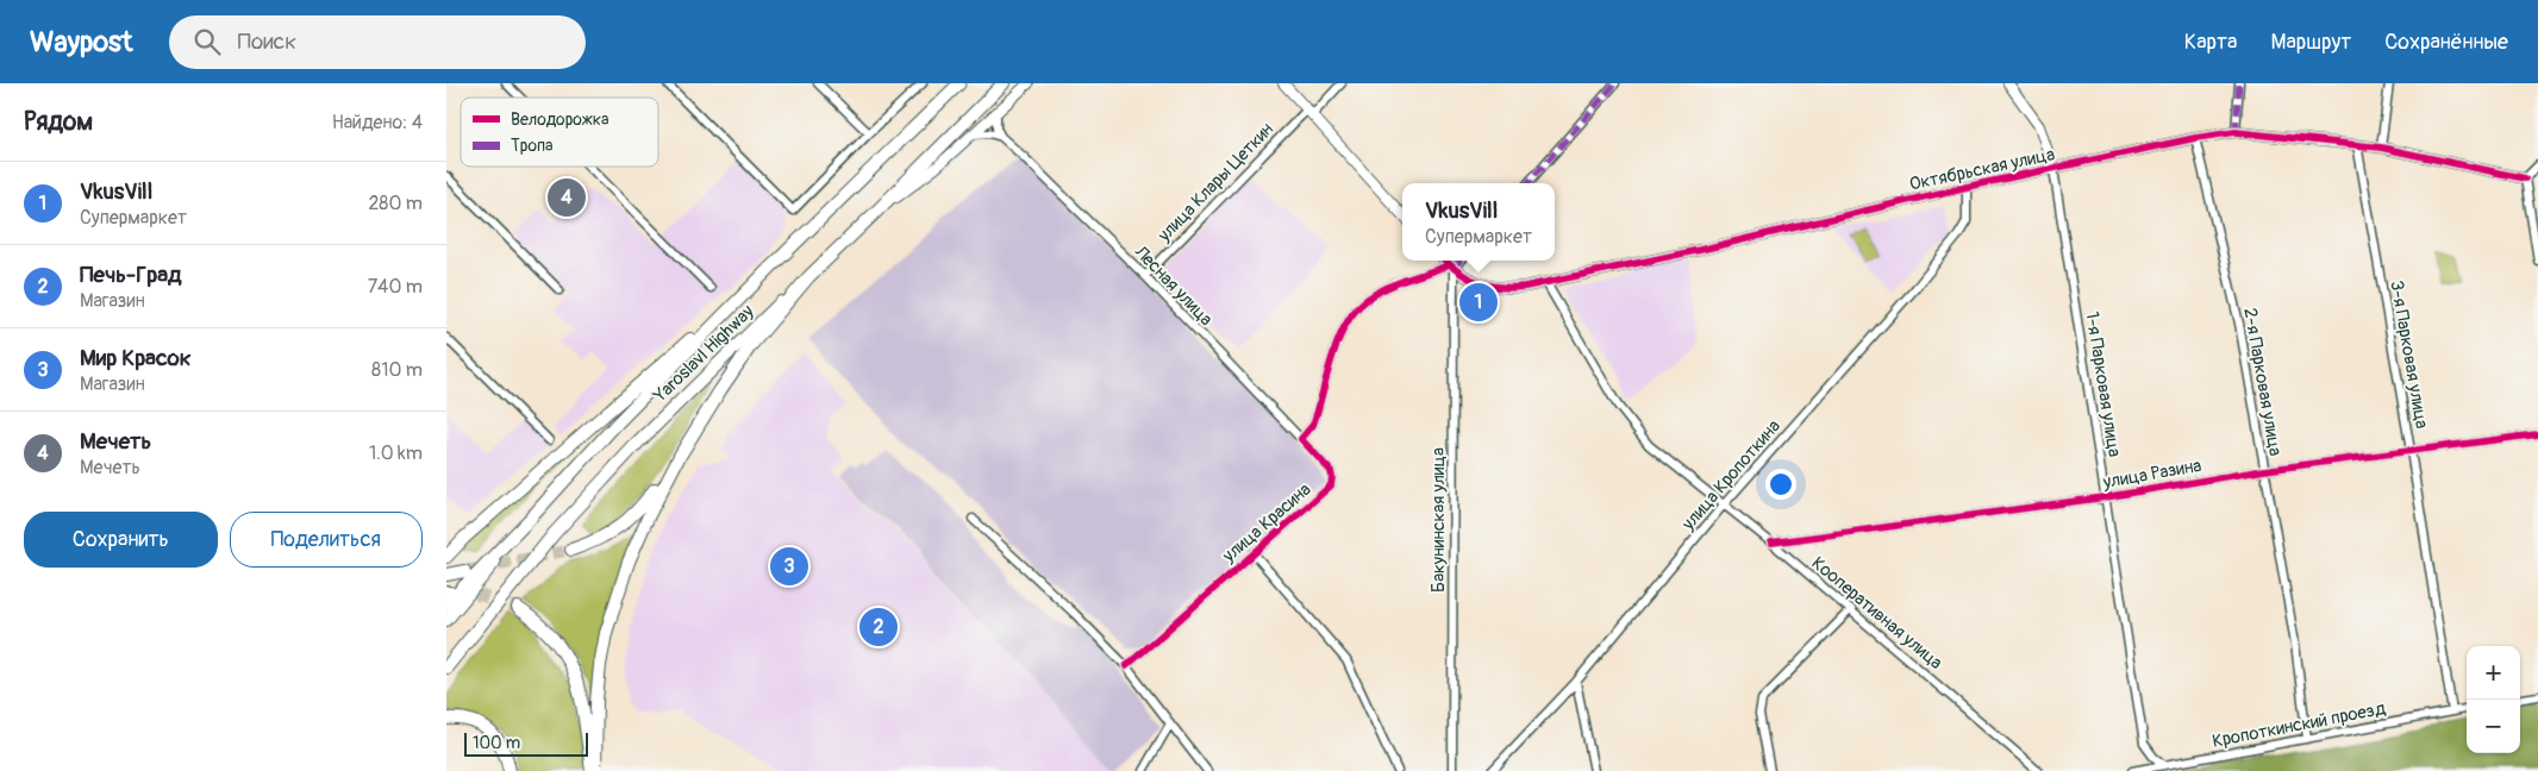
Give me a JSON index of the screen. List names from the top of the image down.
{
  "streets": {
    "main road": ["Yaroslavl Highway"],
    "street": [
      "Октябрьская улица",
      "улица Клары Цеткин",
      "Лесная улица",
      "3-я Парковая улица",
      "2-я Парковая улица",
      "1-я Парковая улица",
      "улица Разина",
      "улица Кропоткина",
      "Бакунинская улица",
      "улица Красина",
      "Кооперативная улица",
      "Кропоткинский проезд"
    ]
  },
  "crossings": [
    ["Октябрьская улица", "3-я Парковая улица"],
    ["Октябрьская улица", "2-я Парковая улица"],
    ["Октябрьская улица", "1-я Парковая улица"],
    ["Октябрьская улица", "улица Кропоткина"],
    ["Октябрьская улица", "Бакунинская улица"],
    ["Октябрьская улица", "Кооперативная улица"],
    ["улица Клары Цеткин", "Лесная улица"],
    ["Лесная улица", "улица Красина"],
    ["3-я Парковая улица", "улица Разина"],
    ["3-я Парковая улица", "Кропоткинский проезд"],
    ["2-я Парковая улица", "улица Разина"],
    ["2-я Парковая улица", "Кропоткинский проезд"],
    ["1-я Парковая улица", "улица Разина"],
    ["1-я Парковая улица", "Кропоткинский проезд"],
    ["улица Разина", "Кооперативная улица"],
    ["улица Кропоткина", "Кооперативная улица"]
  ],
  "legend": ["Велодорожка", "Тропа"],
  "scale_bar": "100 m",
  "page": {
    "header": "Waypost",
    "search": "Поиск",
    "nav": ["Карта", "Маршрут", "Сохранённые"],
    "heading": ["Рядом", "Найдено: 4"],
    "list": [
      {
        "mark": "1",
        "name": "VkusVill",
        "note": "Супермаркет",
        "value": "280 m"
      },
      {
        "mark": "2",
        "name": "Печь-Град",
        "note": "Магазин",
        "value": "740 m"
      },
      {
        "mark": "3",
        "name": "Мир Красок",
        "note": "Магазин",
        "value": "810 m"
      },
      {
        "mark": "4",
        "name": "Мечеть",
        "note": "Мечеть",
        "value": "1.0 km"
      }
    ],
    "pins": [
      "4",
      "1",
      "3",
      "2"
    ],
    "popup": ["VkusVill", "Супермаркет"],
    "buttons": ["Сохранить", "Поделиться"],
    "map_buttons": ["+", "−"],
    "scale": "100 m"
  }
}
